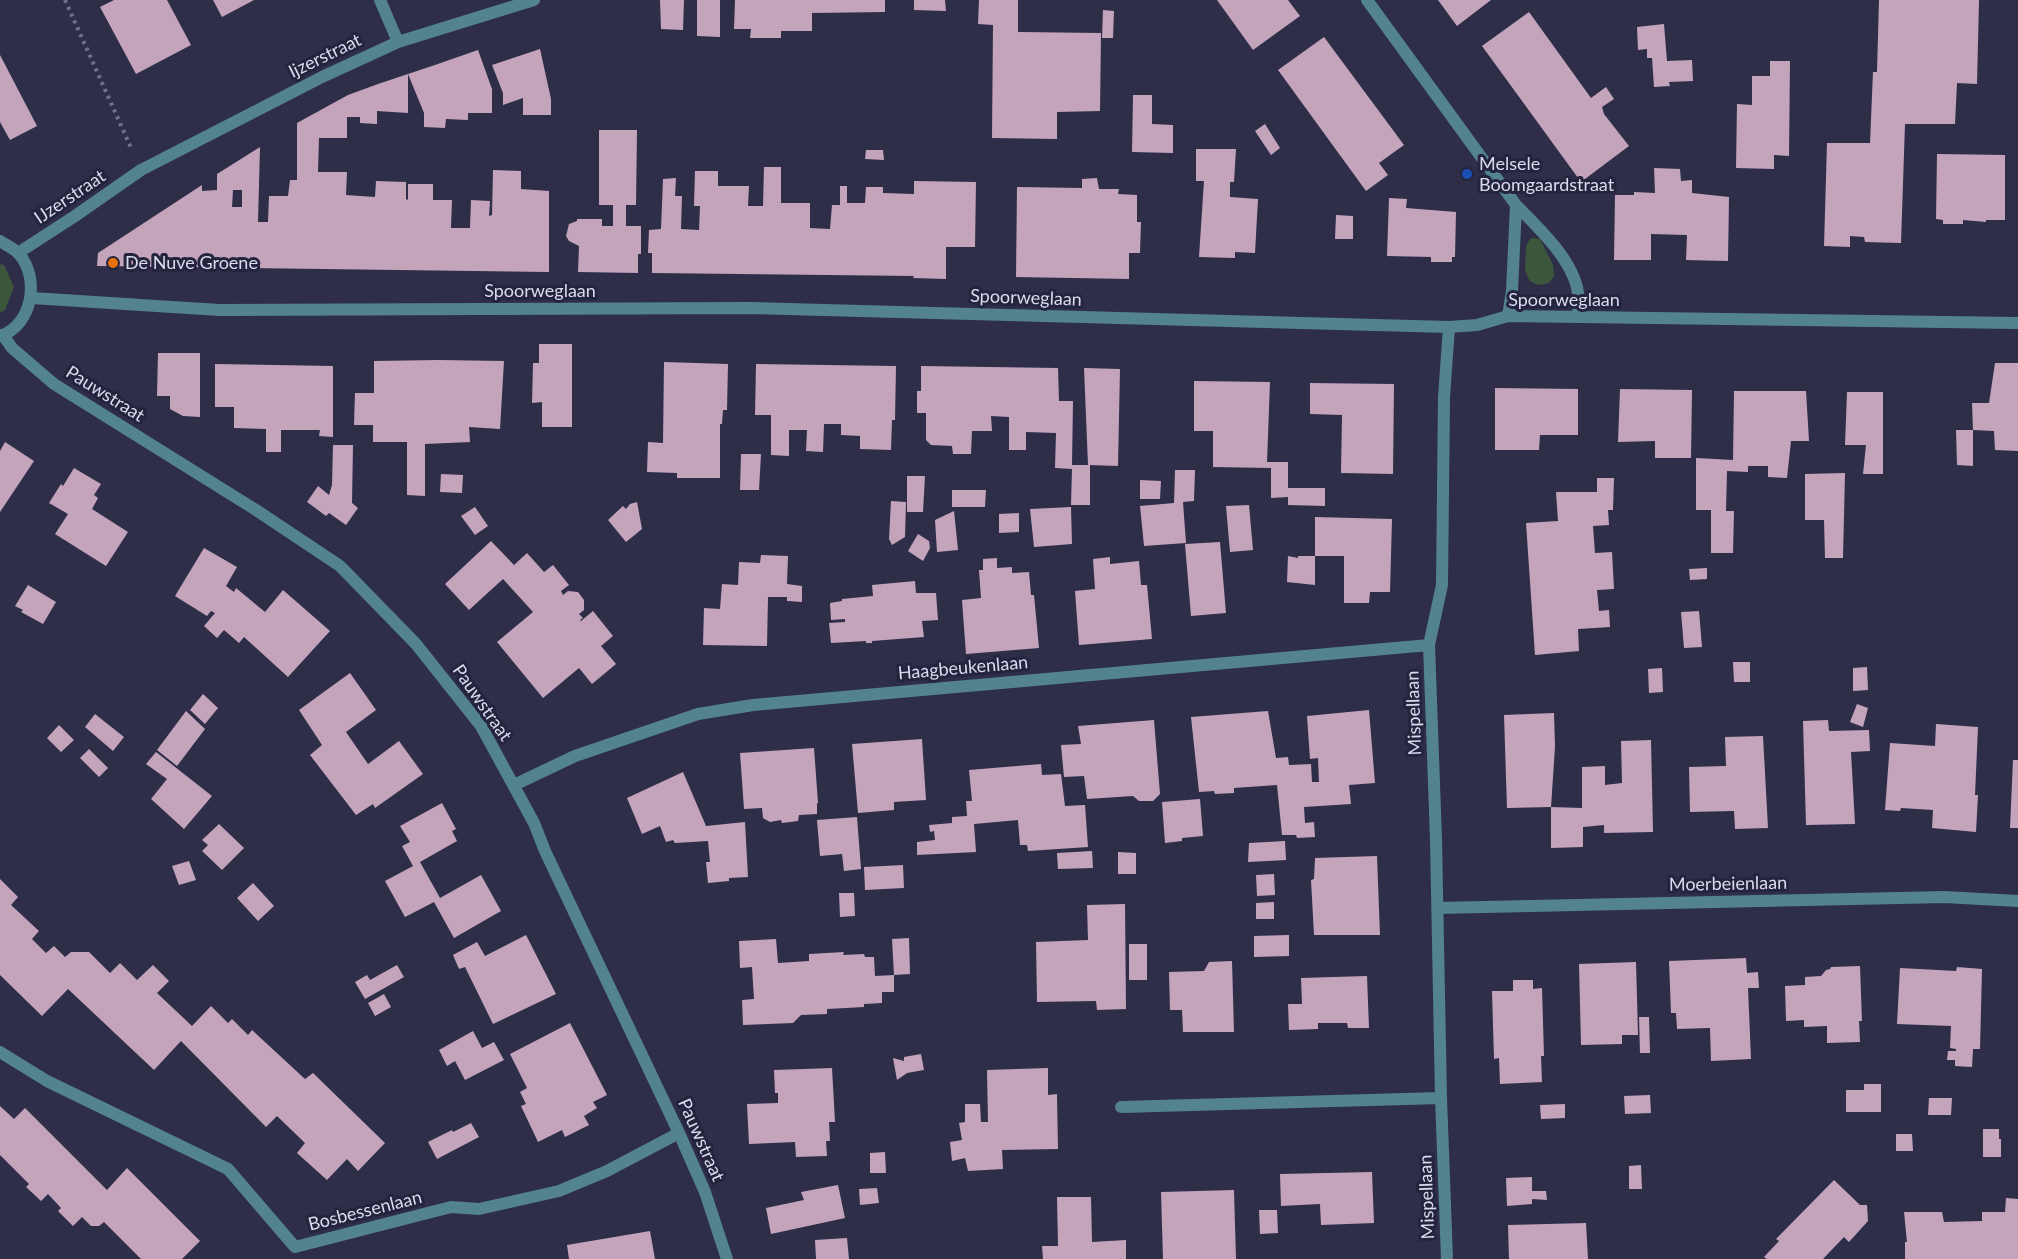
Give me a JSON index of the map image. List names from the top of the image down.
{
  "streets": {
    "street": [
      "Ijzerstraat",
      "IJzerstraat",
      "Spoorweglaan",
      "Pauwstraat",
      "Haagbeukenlaan",
      "Mispellaan",
      "Moerbeienlaan",
      "Bosbessenlaan"
    ]
  },
  "crossings": [
    ["Ijzerstraat", "IJzerstraat"],
    ["Spoorweglaan", "Mispellaan"],
    ["Pauwstraat", "Haagbeukenlaan"],
    ["Pauwstraat", "Bosbessenlaan"],
    ["Haagbeukenlaan", "Mispellaan"],
    ["Mispellaan", "Moerbeienlaan"]
  ],
  "places": ["Melsele Boomgaardstraat", "De Nuve Groene"]
}
